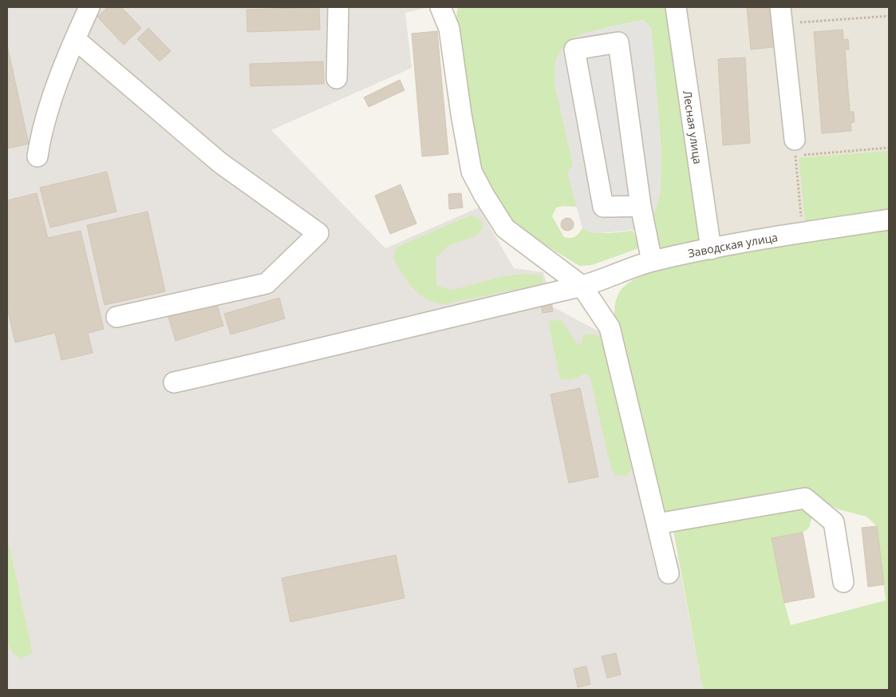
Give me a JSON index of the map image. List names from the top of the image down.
{
  "streets": {
    "street": ["Лесная улица", "Заводская улица"]
  },
  "crossings": [
    ["Лесная улица", "Заводская улица"]
  ]
}
